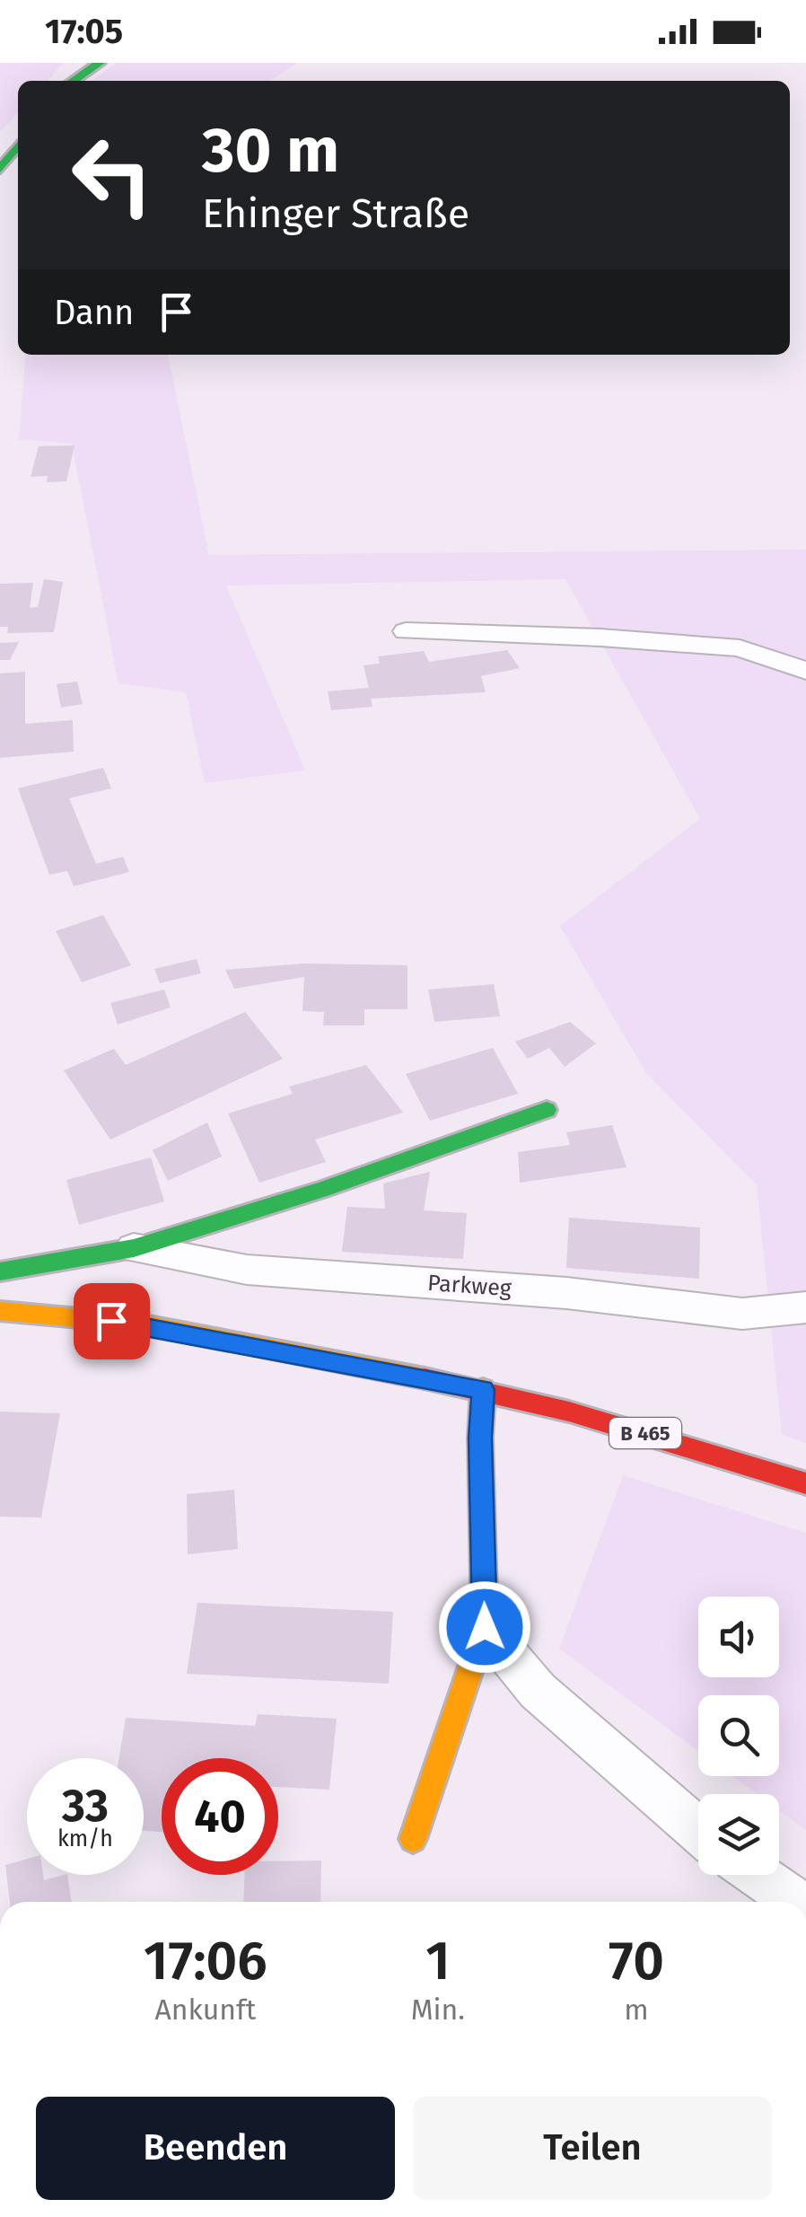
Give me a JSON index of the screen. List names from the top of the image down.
{
  "streets": {
    "street": ["Parkweg", "B 465"]
  },
  "page": {
    "status": "17:05",
    "turn": ["30 m", "Ehinger Straße"],
    "then": "Dann",
    "speed": "33 km/h",
    "limit": "40",
    "eta": [
      "17:06",
      "Ankunft",
      "1",
      "Min.",
      "70",
      "m"
    ],
    "buttons": ["Beenden", "Teilen"]
  }
}
